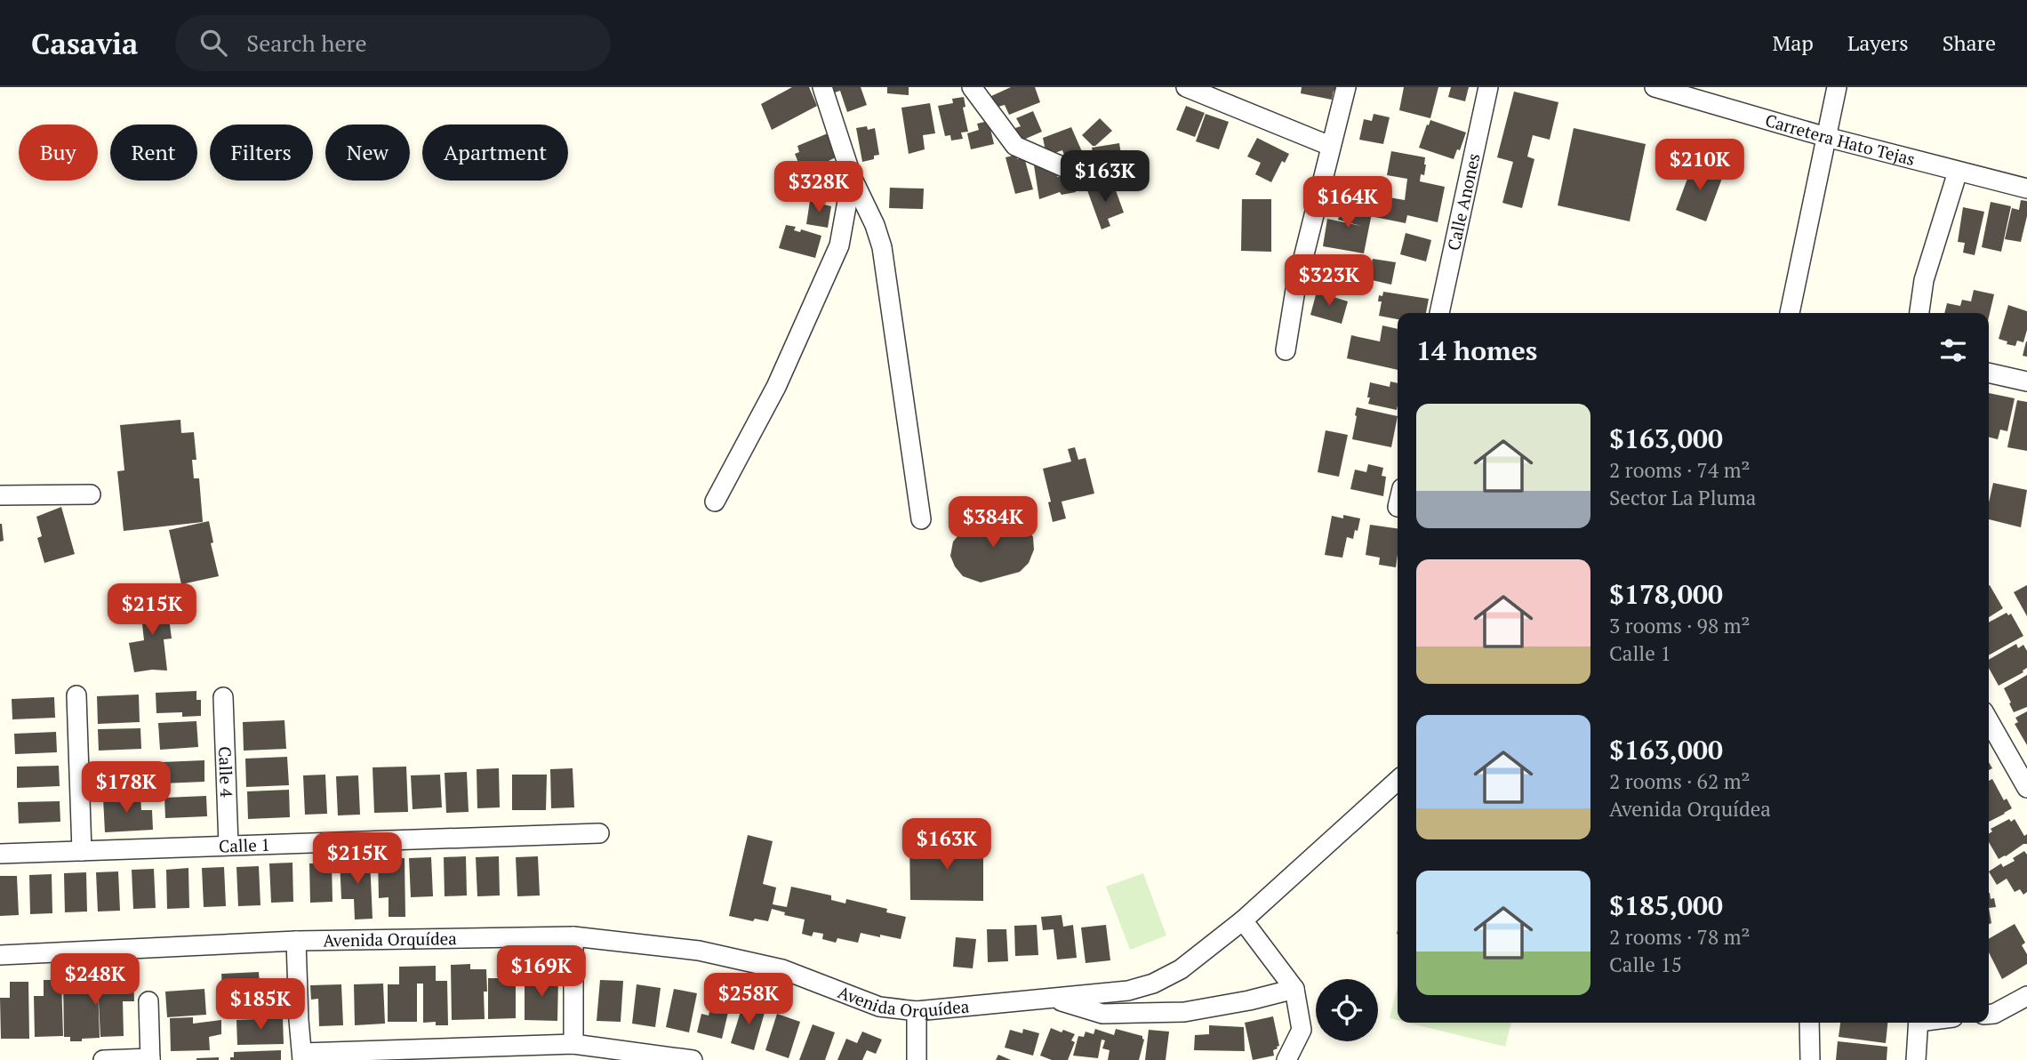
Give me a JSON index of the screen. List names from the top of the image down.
{
  "streets": {
    "street": [
      "Carretera Hato Tejas",
      "Calle Anones",
      "Calle 4",
      "Calle 1",
      "Avenida Orquídea"
    ]
  },
  "crossings": [
    ["Calle 4", "Calle 1"]
  ],
  "page": {
    "header": "Casavia",
    "search": "Search here",
    "nav": ["Map", "Layers", "Share"],
    "chip": [
      "Buy",
      "Rent",
      "Filters",
      "New",
      "Apartment"
    ],
    "price": [
      "$210K",
      "$163K",
      "$328K",
      "$164K",
      "$323K",
      "$384K",
      "$215K",
      "$178K",
      "$163K",
      "$215K",
      "$169K",
      "$248K",
      "$258K",
      "$185K"
    ],
    "heading": "14 homes",
    "list": [
      {
        "name": "$163,000",
        "note": "2 rooms · 74 m² · Sector La Pluma"
      },
      {
        "name": "$178,000",
        "note": "3 rooms · 98 m² · Calle 1"
      },
      {
        "name": "$163,000",
        "note": "2 rooms · 62 m² · Avenida Orquídea"
      },
      {
        "name": "$185,000",
        "note": "2 rooms · 78 m² · Calle 15"
      }
    ]
  }
}
